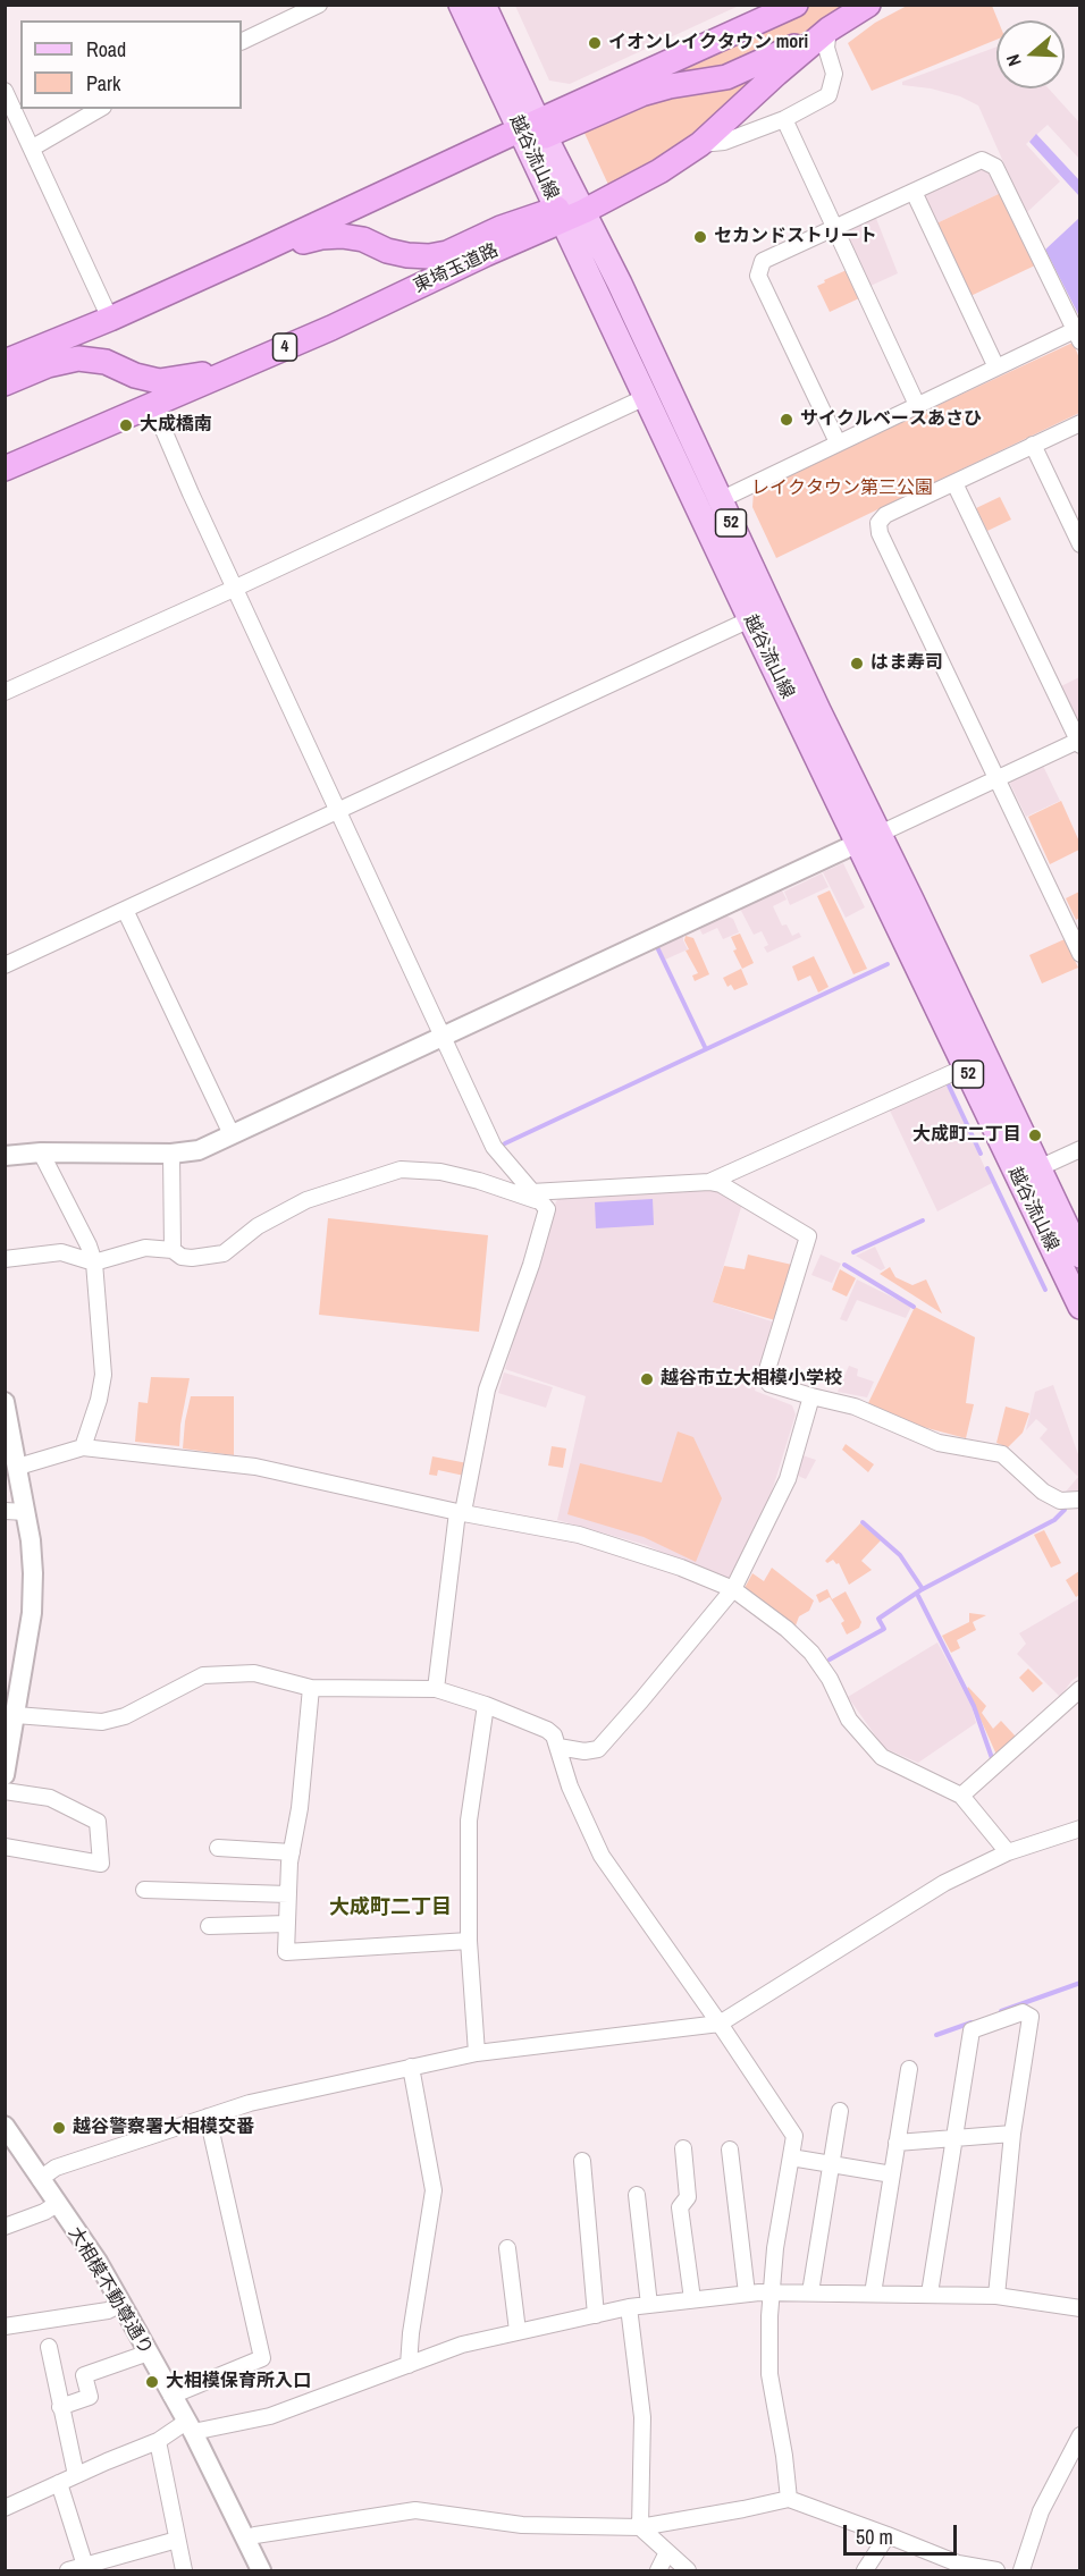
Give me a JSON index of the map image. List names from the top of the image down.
{
  "streets": {
    "highway": ["東埼玉道路", "4"],
    "main road": ["越谷流山線", "52"],
    "street": ["大相模不動尊通り"]
  },
  "crossings": [
    ["越谷流山線", "東埼玉道路"],
    ["越谷流山線", "4"],
    ["東埼玉道路", "4"]
  ],
  "districts": ["大成町二丁目"],
  "parks": ["レイクタウン第三公園"],
  "places": [
    "イオンレイクタウン mori",
    "セカンドストリート",
    "サイクルベースあさひ",
    "大成橋南",
    "はま寿司",
    "大成町二丁目",
    "越谷市立大相模小学校",
    "越谷警察署大相模交番",
    "大相模保育所入口"
  ],
  "legend": ["Road", "Park"],
  "scale_bar": "50 m",
  "north": "left"
}
